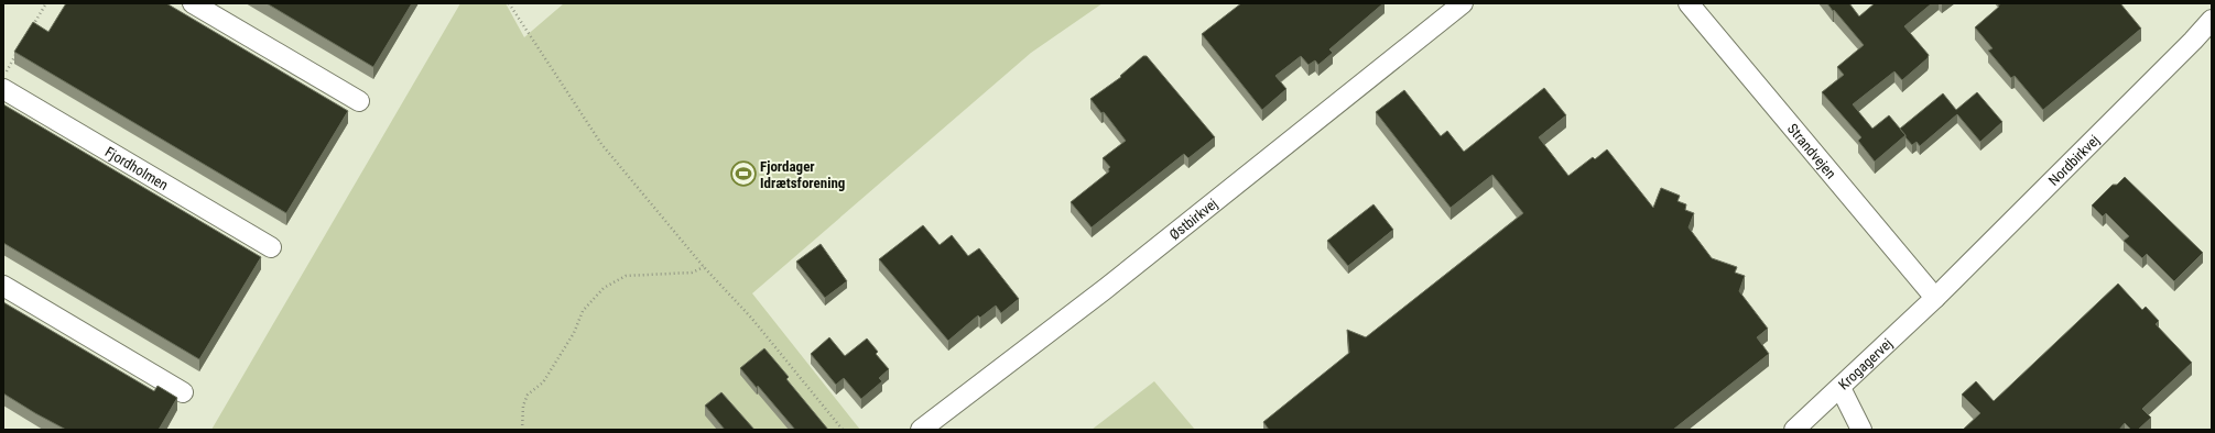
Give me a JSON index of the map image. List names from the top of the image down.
{
  "streets": {
    "street": [
      "Strandvejen",
      "Nordbirkvej",
      "Fjordholmen",
      "Østbirkvej",
      "Krogagervej"
    ]
  },
  "crossings": [
    ["Strandvejen", "Nordbirkvej"],
    ["Strandvejen", "Krogagervej"],
    ["Nordbirkvej", "Krogagervej"]
  ],
  "places": {
    "sports": ["Fjordager Idrætsforening"]
  }
}
